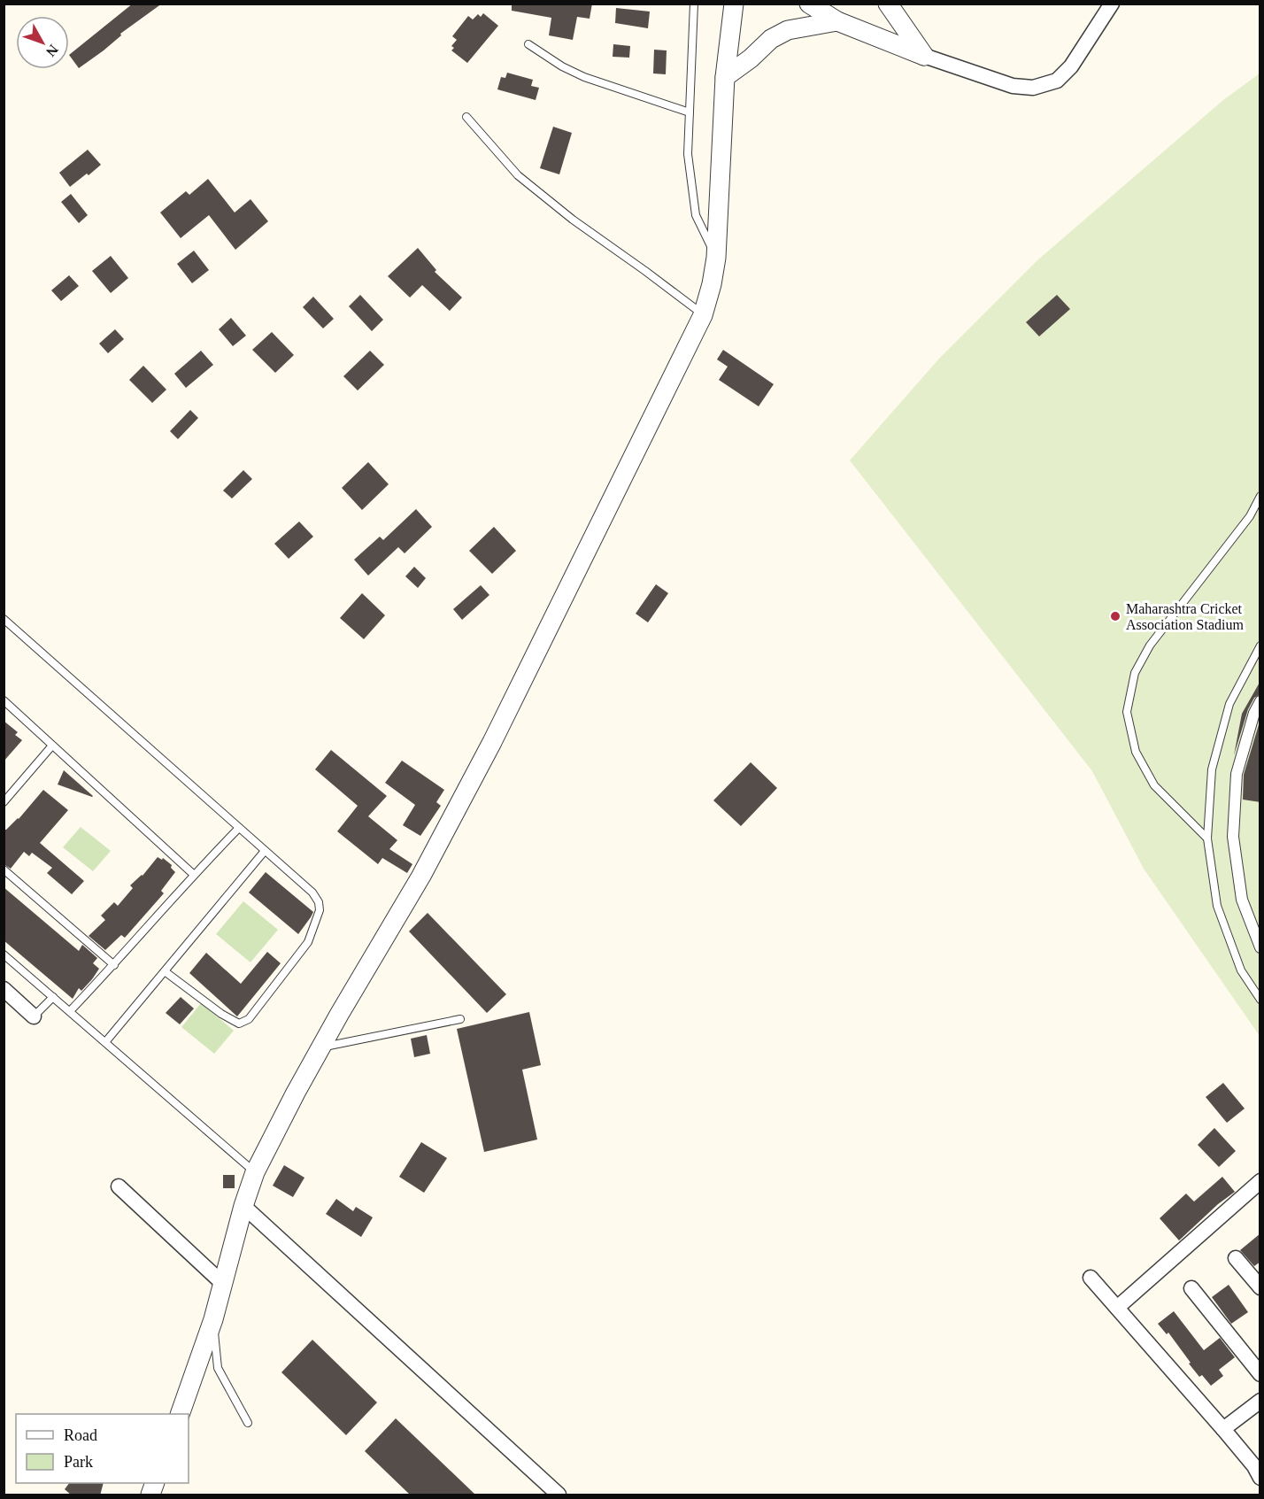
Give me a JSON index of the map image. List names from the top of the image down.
{
  "places": ["Maharashtra Cricket Association Stadium"],
  "legend": ["Road", "Park"],
  "north": "bottom right"
}
